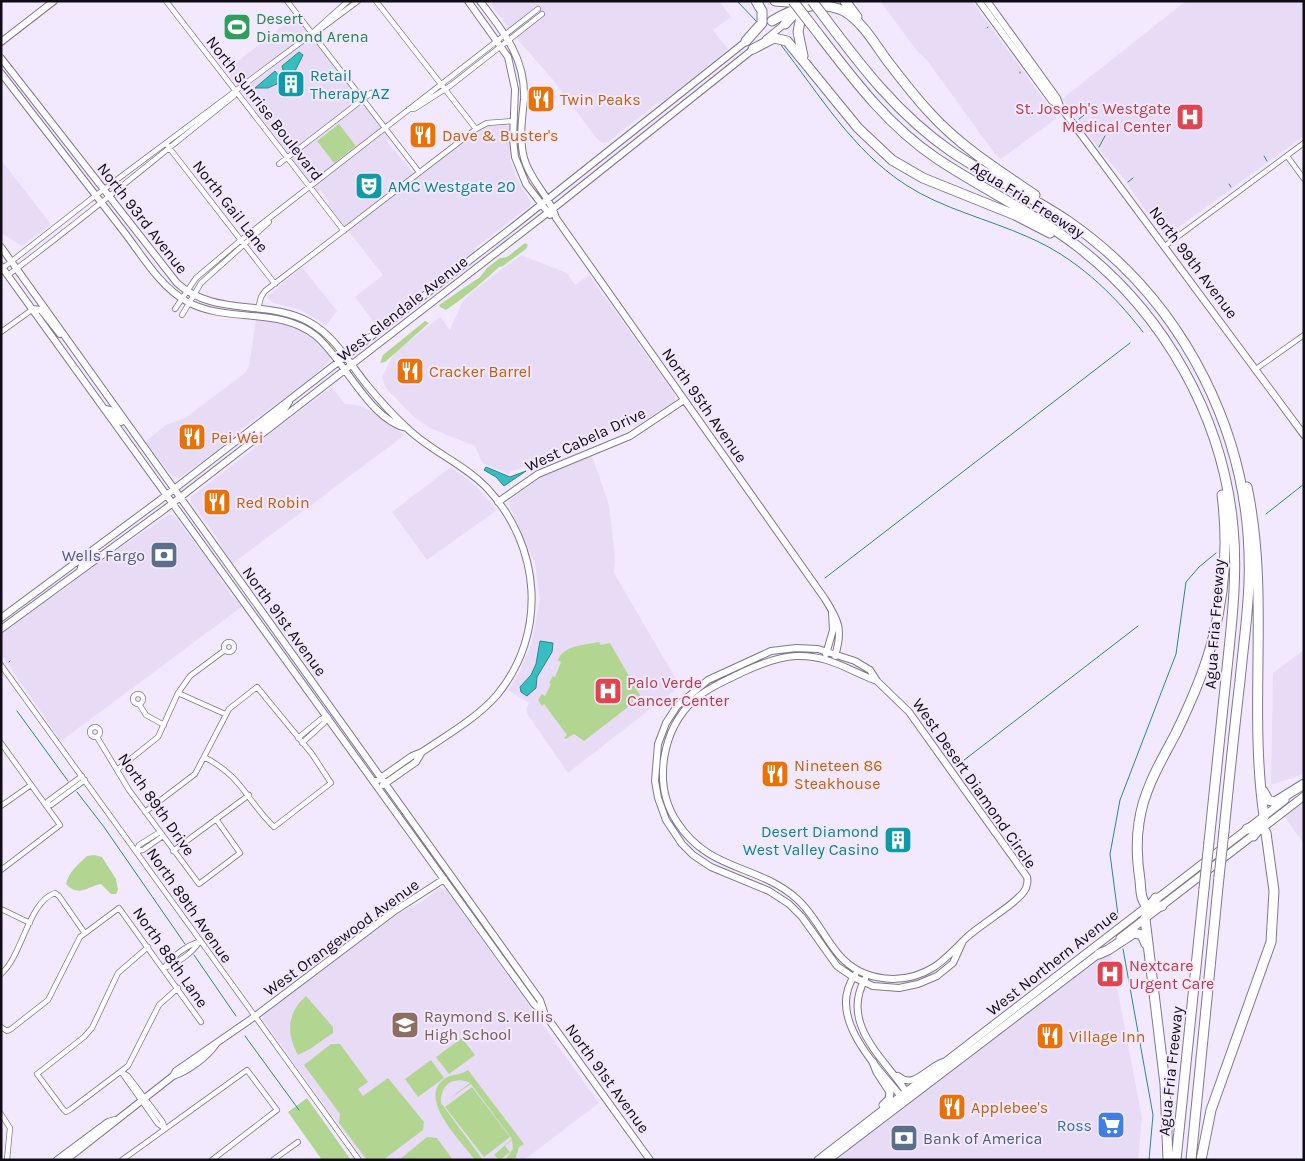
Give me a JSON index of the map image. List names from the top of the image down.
{
  "streets": {
    "highway": ["Agua Fria Freeway"],
    "main road": ["West Northern Avenue"],
    "street": [
      "North Sunrise Boulevard",
      "North Gail Lane",
      "North 93rd Avenue",
      "North 99th Avenue",
      "West Glendale Avenue",
      "North 95th Avenue",
      "West Cabela Drive",
      "North 91st Avenue",
      "West Desert Diamond Circle",
      "North 89th Drive",
      "North 89th Avenue",
      "West Orangewood Avenue",
      "North 88th Lane"
    ]
  },
  "crossings": [
    ["North 93rd Avenue", "West Glendale Avenue"],
    ["West Glendale Avenue", "North 95th Avenue"],
    ["West Glendale Avenue", "North 91st Avenue"],
    ["North 95th Avenue", "West Cabela Drive"],
    ["North 95th Avenue", "West Desert Diamond Circle"],
    ["North 91st Avenue", "West Orangewood Avenue"],
    ["North 89th Avenue", "West Orangewood Avenue"]
  ],
  "places": {
    "sports": ["Desert Diamond Arena"],
    "building": ["Retail Therapy AZ", "Desert Diamond West Valley Casino"],
    "restaurant": [
      "Twin Peaks",
      "Dave & Buster's",
      "Cracker Barrel",
      "Pei Wei",
      "Red Robin",
      "Nineteen 86 Steakhouse",
      "Village Inn",
      "Applebee's"
    ],
    "hospital": ["St. Joseph's Westgate Medical Center", "Palo Verde Cancer Center", "Nextcare Urgent Care"],
    "theatre": ["AMC Westgate 20"],
    "bank": ["Wells Fargo", "Bank of America"],
    "school or university": ["Raymond S. Kellis High School"],
    "supermarket": ["Ross"]
  }
}
